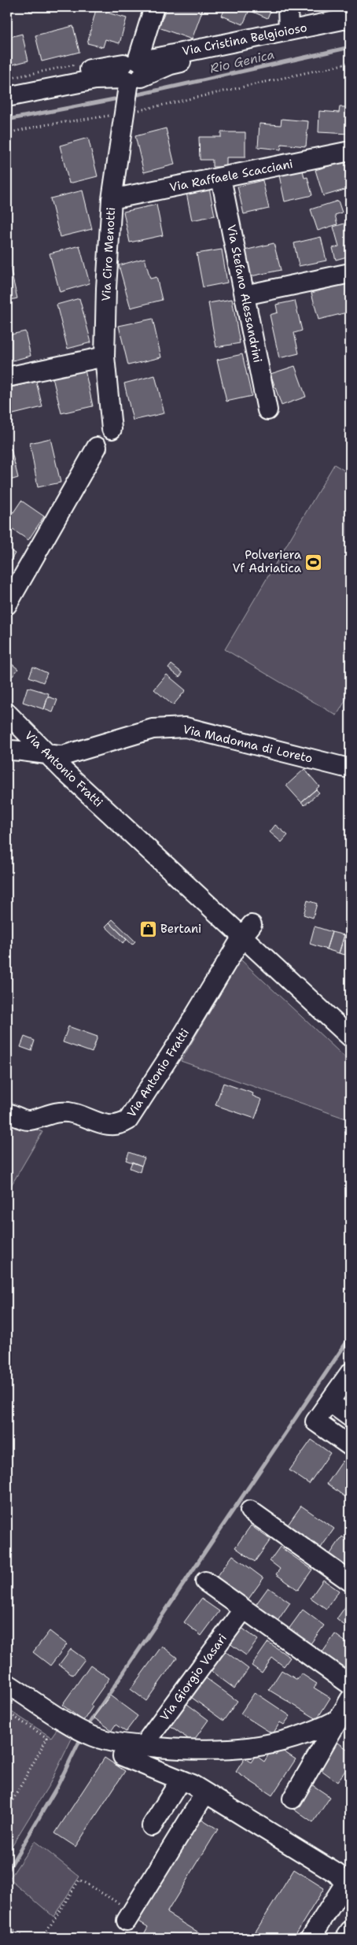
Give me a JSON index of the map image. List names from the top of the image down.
{
  "streets": {
    "street": [
      "Via Cristina Belgioioso",
      "Via Raffaele Scacciani",
      "Via Ciro Menotti",
      "Via Stefano Alessandrini",
      "Via Madonna di Loreto",
      "Via Antonio Fratti",
      "Via Giorgio Vasari"
    ]
  },
  "crossings": [
    ["Via Cristina Belgioioso", "Via Ciro Menotti"],
    ["Via Raffaele Scacciani", "Via Ciro Menotti"],
    ["Via Raffaele Scacciani", "Via Stefano Alessandrini"],
    ["Via Madonna di Loreto", "Via Antonio Fratti"]
  ],
  "water": ["Rio Genica"],
  "places": {
    "sports": ["Polveriera Vf Adriatica"],
    "shop": ["Bertani"]
  }
}
